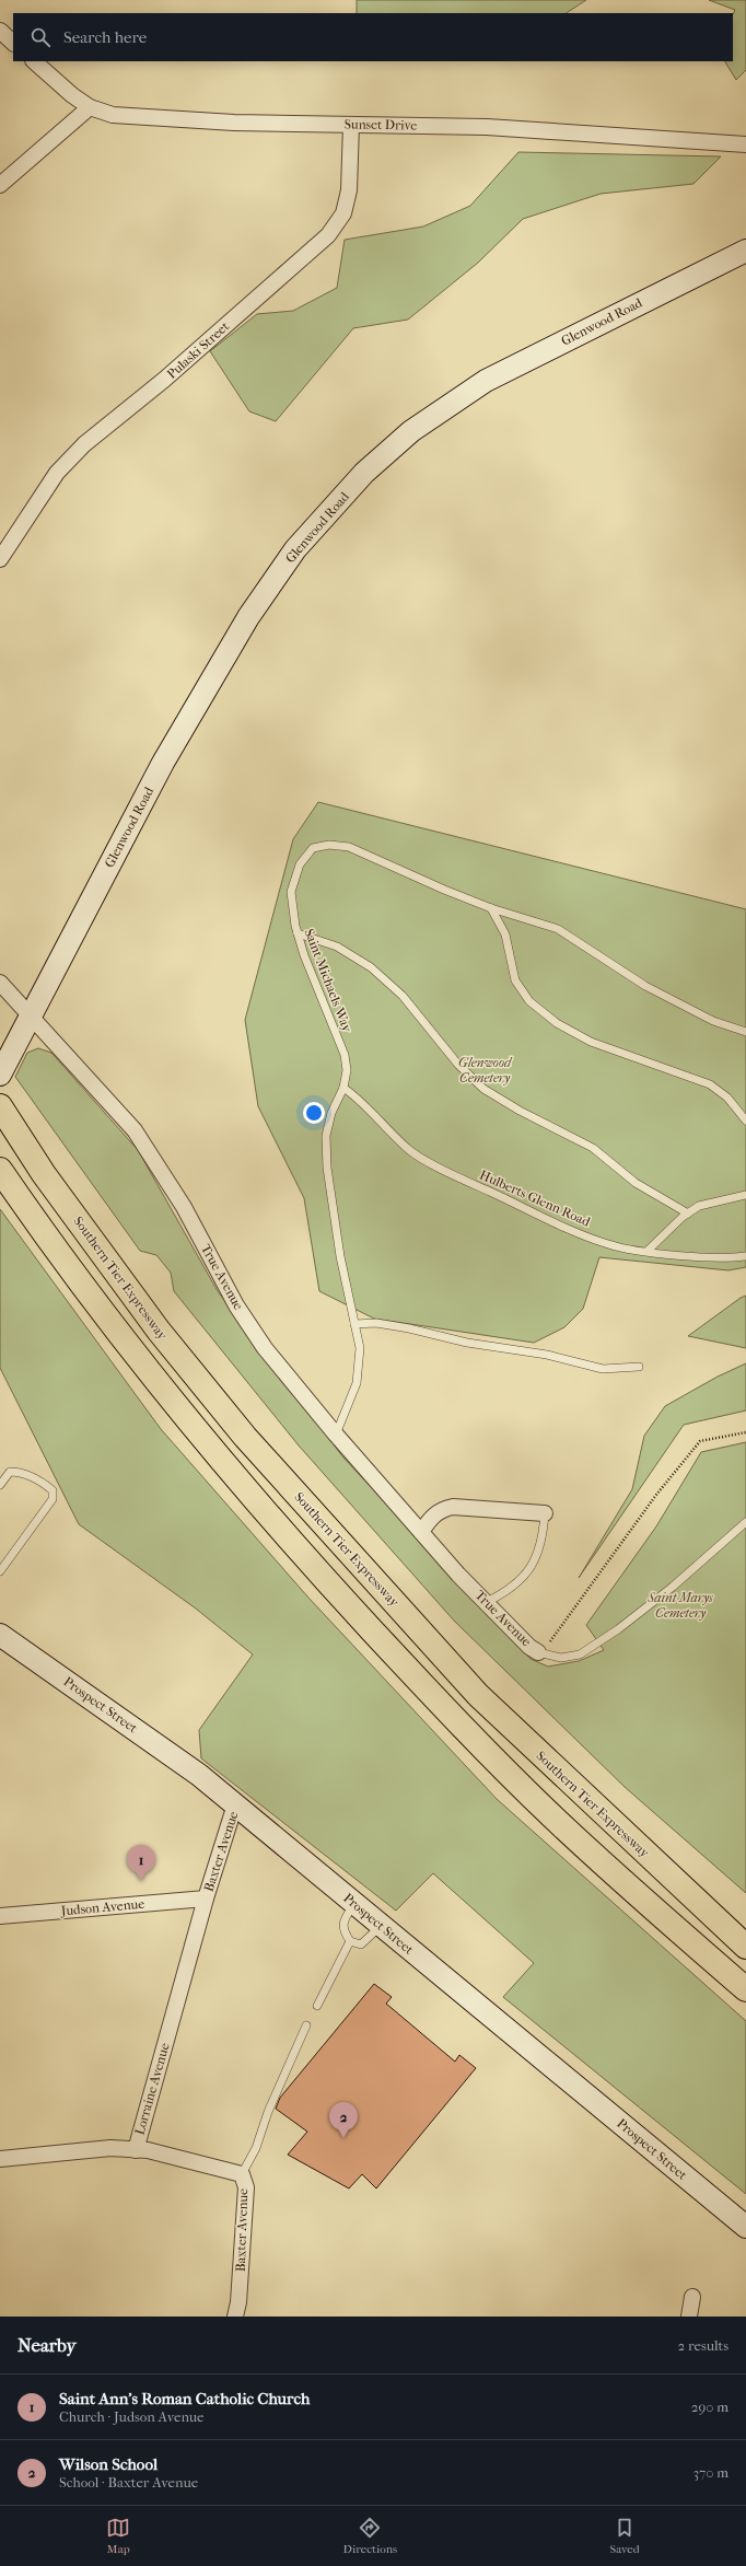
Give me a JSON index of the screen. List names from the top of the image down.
{
  "streets": {
    "highway": ["Southern Tier Expressway"],
    "street": [
      "Sunset Drive",
      "Glenwood Road",
      "Pulaski Street",
      "True Avenue",
      "Prospect Street",
      "Baxter Avenue",
      "Judson Avenue",
      "Lorraine Avenue"
    ],
    "lane": ["Saint Michaels Way", "Hulberts Glenn Road"]
  },
  "crossings": [
    ["Sunset Drive", "Pulaski Street"],
    ["Glenwood Road", "True Avenue"],
    ["Saint Michaels Way", "Hulberts Glenn Road"],
    ["Saint Michaels Way", "True Avenue"],
    ["Prospect Street", "Baxter Avenue"],
    ["Baxter Avenue", "Judson Avenue"],
    ["Baxter Avenue", "Lorraine Avenue"],
    ["Judson Avenue", "Lorraine Avenue"]
  ],
  "parks": ["Glenwood Cemetery", "Saint Marys Cemetery"],
  "page": {
    "search": "Search here",
    "pins": ["1", "2"],
    "heading": ["Nearby", "2 results"],
    "list": [
      {
        "mark": "1",
        "name": "Saint Ann's Roman Catholic Church",
        "note": "Church · Judson Avenue",
        "value": "290 m"
      },
      {
        "mark": "2",
        "name": "Wilson School",
        "note": "School · Baxter Avenue",
        "value": "370 m"
      }
    ],
    "nav": ["Map", "Directions", "Saved"]
  }
}
